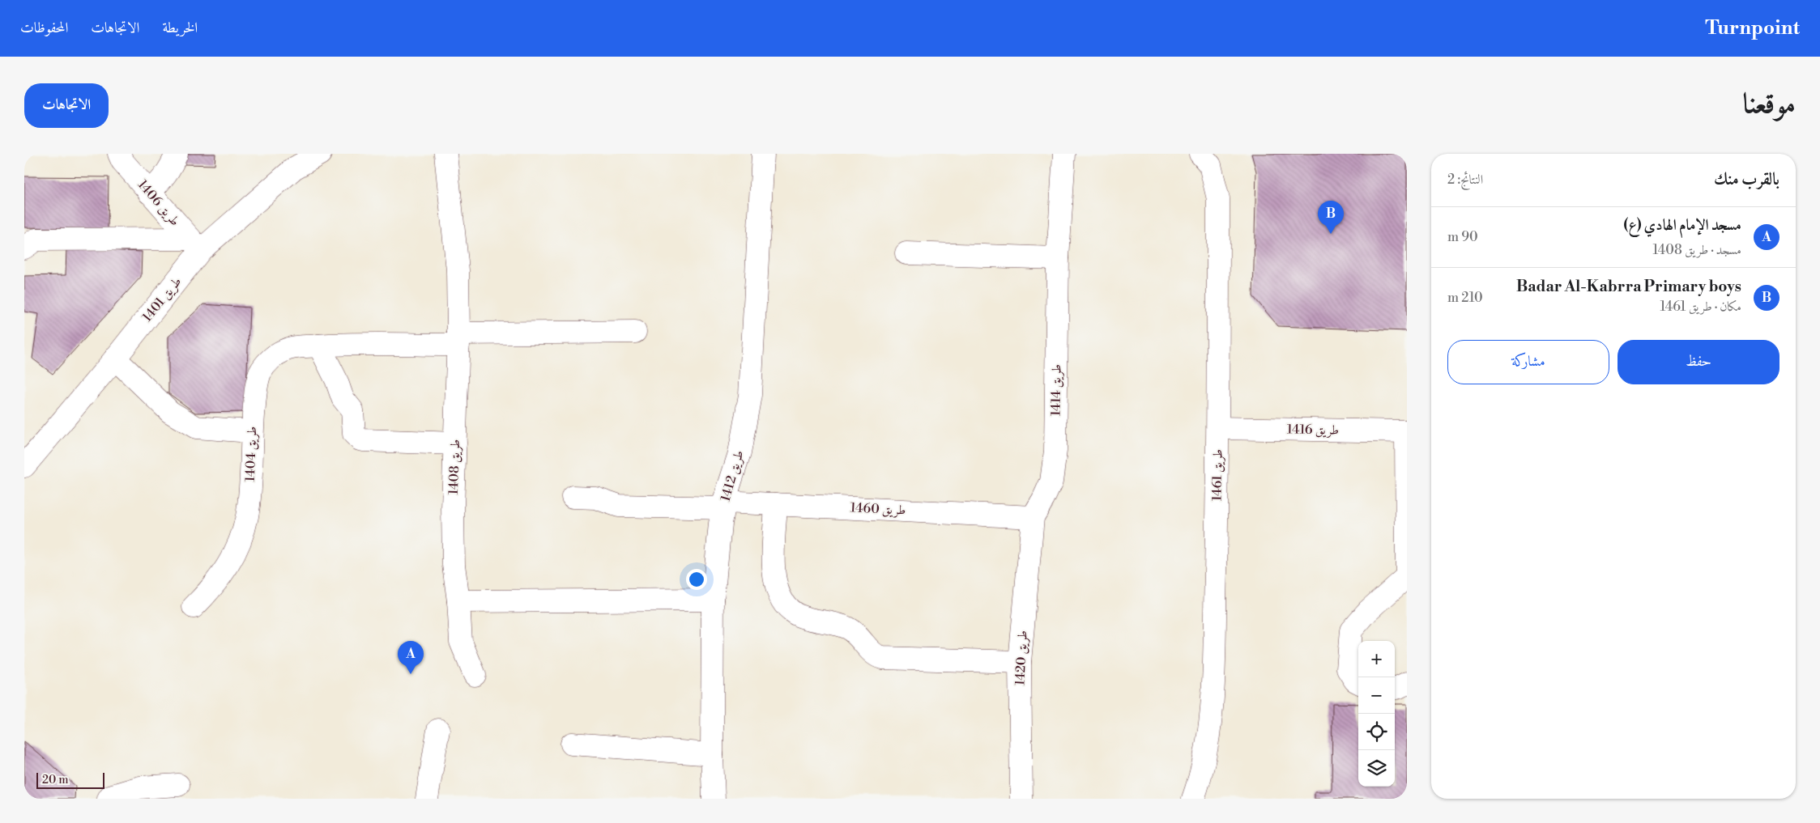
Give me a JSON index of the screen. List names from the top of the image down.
{
  "streets": {
    "street": [
      "طريق 1406",
      "طريق 1401",
      "طريق 1414",
      "طريق 1416",
      "طريق 1404",
      "طريق 1408",
      "طريق 1461",
      "طريق 1412",
      "طريق 1460",
      "طريق 1420"
    ]
  },
  "crossings": [
    ["طريق 1406", "طريق 1401"],
    ["طريق 1414", "طريق 1460"],
    ["طريق 1414", "طريق 1420"],
    ["طريق 1416", "طريق 1461"],
    ["طريق 1404", "طريق 1408"],
    ["طريق 1412", "طريق 1460"],
    ["طريق 1460", "طريق 1420"]
  ],
  "scale_bar": "20 m",
  "page": {
    "header": "Turnpoint",
    "nav": ["الخريطة", "الاتجاهات", "المحفوظات"],
    "title": "موقعنا",
    "buttons": [
      "الاتجاهات",
      ["حفظ", "مشاركة"]
    ],
    "heading": ["بالقرب منك", "النتائج: 2"],
    "pins": ["B", "A"],
    "list": [
      {
        "mark": "A",
        "name": "مسجد الإمام الهادي (ع)",
        "note": "مسجد · طريق 1408",
        "value": "90 m"
      },
      {
        "mark": "B",
        "name": "Badar Al-Kabrra Primary boys",
        "note": "مكان · طريق 1461",
        "value": "210 m"
      }
    ],
    "map_buttons": ["+", "−"],
    "scale": "20 m"
  }
}
